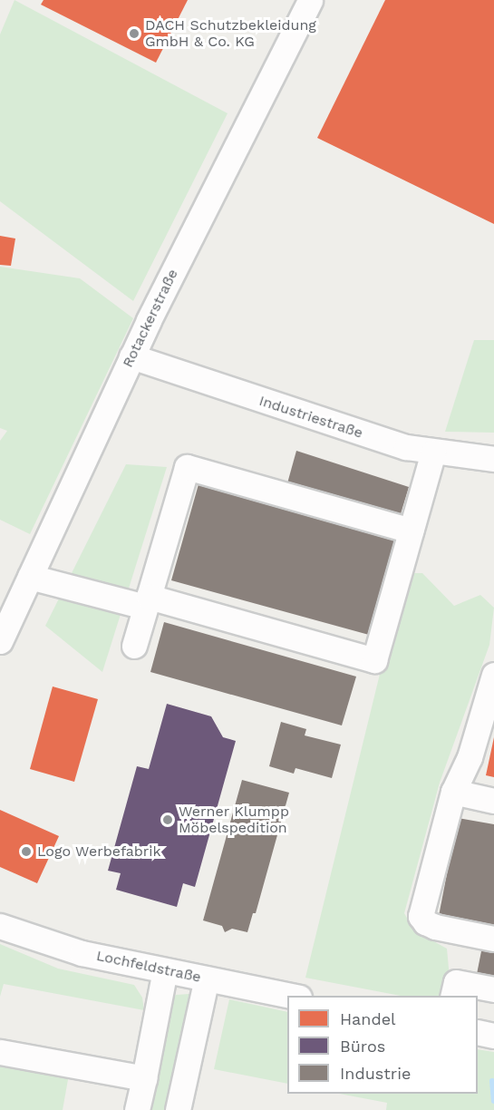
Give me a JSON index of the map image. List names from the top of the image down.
{
  "streets": {
    "street": ["Rotackerstraße", "Industriestraße", "Lochfeldstraße"]
  },
  "crossings": [
    ["Rotackerstraße", "Industriestraße"]
  ],
  "places": ["DACH Schutzbekleidung GmbH & Co. KG", "Werner Klumpp Möbelspedition", "Logo Werbefabrik"],
  "legend": ["Handel", "Büros", "Industrie"]
}
